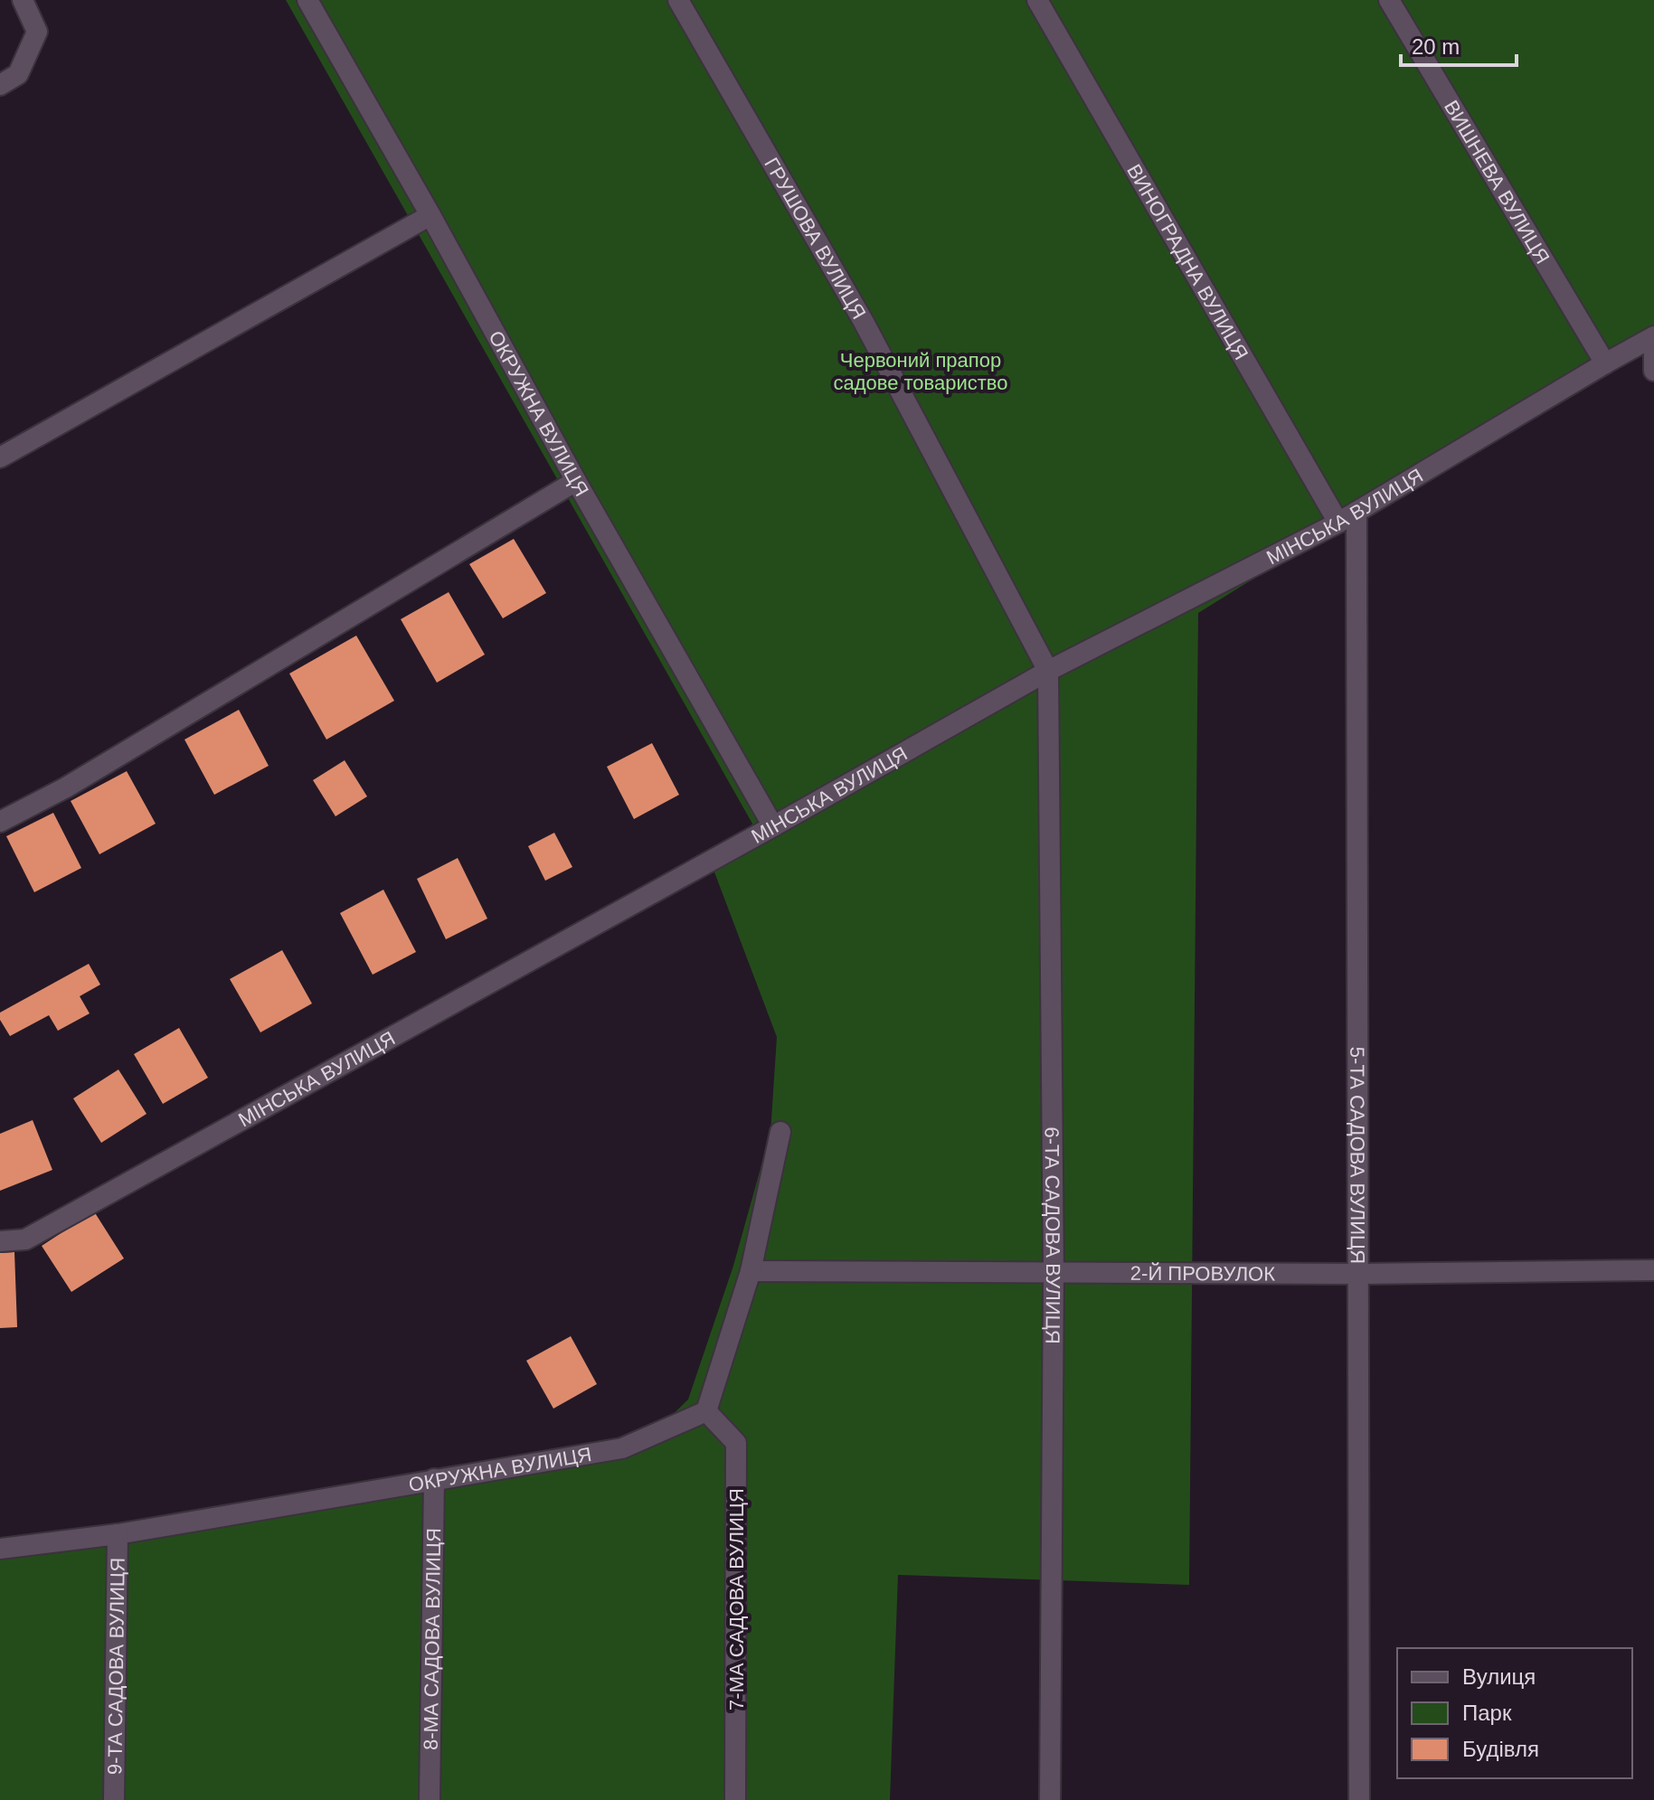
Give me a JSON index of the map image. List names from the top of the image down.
{
  "streets": {
    "street": [
      "ВИШНЕВА ВУЛИЦЯ",
      "ГРУШОВА ВУЛИЦЯ",
      "ВИНОГРАДНА ВУЛИЦЯ",
      "ОКРУЖНА ВУЛИЦЯ",
      "МІНСЬКА ВУЛИЦЯ",
      "5-ТА САДОВА ВУЛИЦЯ",
      "6-ТА САДОВА ВУЛИЦЯ",
      "2-Й ПРОВУЛОК",
      "7-МА САДОВА ВУЛИЦЯ",
      "8-МА САДОВА ВУЛИЦЯ",
      "9-ТА САДОВА ВУЛИЦЯ"
    ]
  },
  "crossings": [
    ["ВИШНЕВА ВУЛИЦЯ", "МІНСЬКА ВУЛИЦЯ"],
    ["ГРУШОВА ВУЛИЦЯ", "МІНСЬКА ВУЛИЦЯ"],
    ["ГРУШОВА ВУЛИЦЯ", "6-ТА САДОВА ВУЛИЦЯ"],
    ["ВИНОГРАДНА ВУЛИЦЯ", "МІНСЬКА ВУЛИЦЯ"],
    ["ОКРУЖНА ВУЛИЦЯ", "МІНСЬКА ВУЛИЦЯ"],
    ["ОКРУЖНА ВУЛИЦЯ", "7-МА САДОВА ВУЛИЦЯ"],
    ["ОКРУЖНА ВУЛИЦЯ", "8-МА САДОВА ВУЛИЦЯ"],
    ["ОКРУЖНА ВУЛИЦЯ", "9-ТА САДОВА ВУЛИЦЯ"],
    ["МІНСЬКА ВУЛИЦЯ", "5-ТА САДОВА ВУЛИЦЯ"],
    ["МІНСЬКА ВУЛИЦЯ", "6-ТА САДОВА ВУЛИЦЯ"],
    ["5-ТА САДОВА ВУЛИЦЯ", "2-Й ПРОВУЛОК"],
    ["6-ТА САДОВА ВУЛИЦЯ", "2-Й ПРОВУЛОК"]
  ],
  "parks": ["Червоний прапор садове товариство"],
  "legend": ["Вулиця", "Парк", "Будівля"],
  "scale_bar": "20 m"
}
